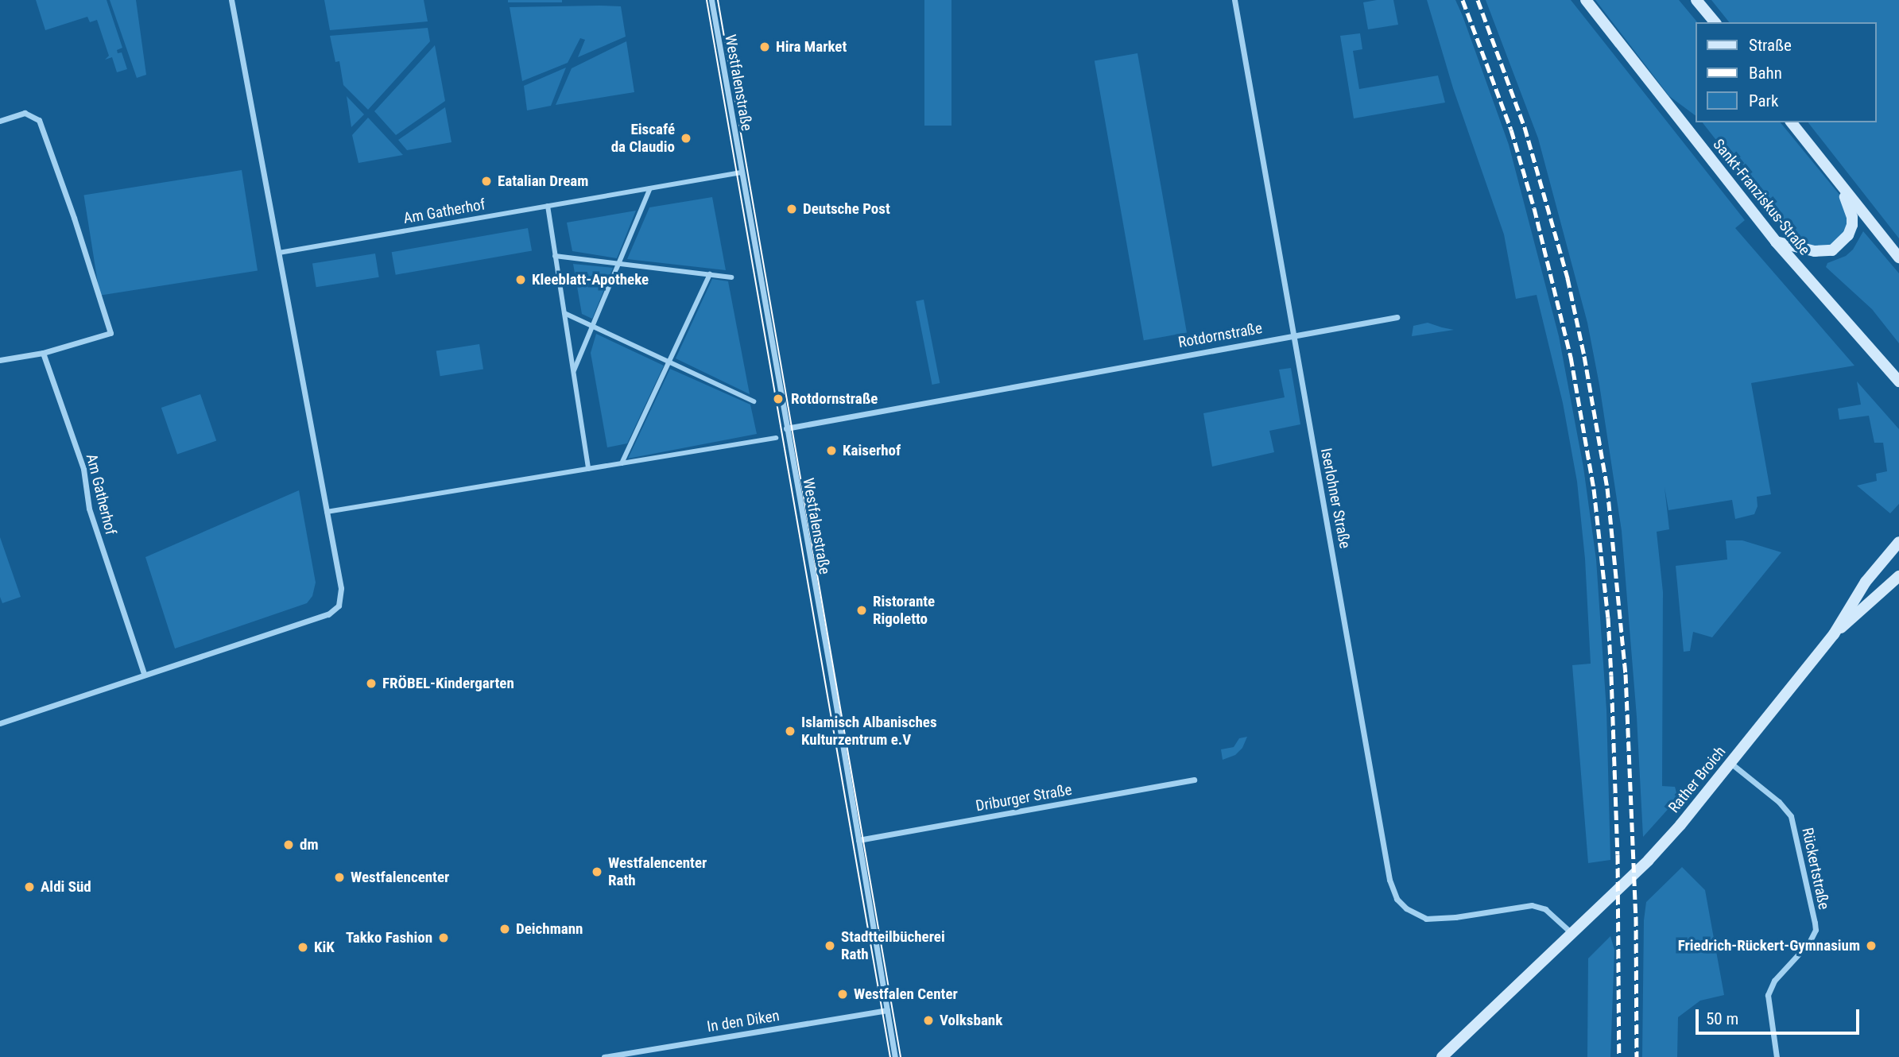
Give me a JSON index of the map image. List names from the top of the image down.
{
  "streets": {
    "main road": ["Sankt-Franziskus-Straße", "Rather Broich"],
    "street": [
      "Westfalenstraße",
      "Am Gatherhof",
      "Rotdornstraße",
      "Iserlohner Straße",
      "Driburger Straße",
      "Rückertstraße",
      "In den Diken"
    ]
  },
  "crossings": [
    ["Westfalenstraße", "Am Gatherhof"],
    ["Westfalenstraße", "Rotdornstraße"],
    ["Westfalenstraße", "Driburger Straße"],
    ["Westfalenstraße", "In den Diken"],
    ["Rotdornstraße", "Iserlohner Straße"],
    ["Iserlohner Straße", "Rather Broich"],
    ["Rather Broich", "Rückertstraße"]
  ],
  "places": [
    "Hira Market",
    "Eiscafé da Claudio",
    "Eatalian Dream",
    "Deutsche Post",
    "Kleeblatt-Apotheke",
    "Rotdornstraße",
    "Kaiserhof",
    "Ristorante Rigoletto",
    "FRÖBEL-Kindergarten",
    "Islamisch Albanisches Kulturzentrum e.V",
    "dm",
    "Westfalencenter Rath",
    "Westfalencenter",
    "Aldi Süd",
    "Deichmann",
    "Takko Fashion",
    "Stadtteilbücherei Rath",
    "Friedrich-Rückert-Gymnasium",
    "KiK",
    "Westfalen Center",
    "Volksbank"
  ],
  "legend": ["Straße", "Bahn", "Park"],
  "scale_bar": "50 m"
}
